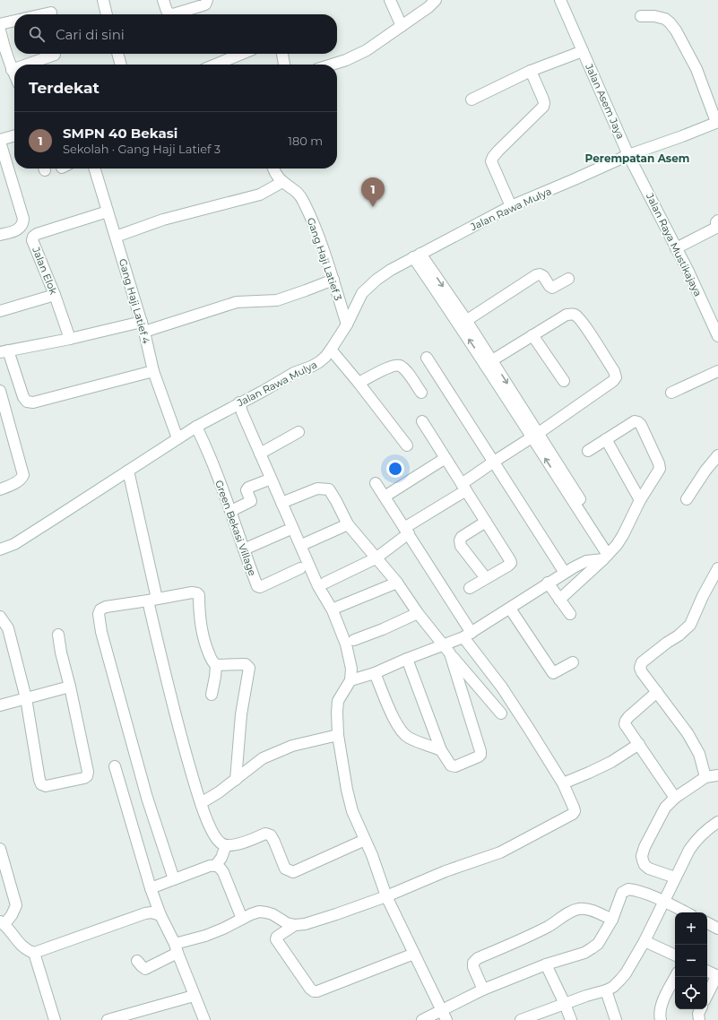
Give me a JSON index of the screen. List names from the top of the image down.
{
  "streets": {
    "street": [
      "Jalan Asem Jaya",
      "Jalan Rawa Mulya",
      "Jalan Raya Mustikajaya",
      "Gang Haji Latief 3",
      "Jalan Elok",
      "Gang Haji Latief 4",
      "Green Bekasi Village"
    ]
  },
  "crossings": [
    ["Jalan Asem Jaya", "Jalan Rawa Mulya"],
    ["Jalan Asem Jaya", "Jalan Raya Mustikajaya"],
    ["Jalan Rawa Mulya", "Jalan Raya Mustikajaya"],
    ["Jalan Rawa Mulya", "Gang Haji Latief 3"],
    ["Jalan Rawa Mulya", "Gang Haji Latief 4"],
    ["Jalan Rawa Mulya", "Green Bekasi Village"],
    ["Jalan Elok", "Gang Haji Latief 4"]
  ],
  "districts": ["Perempatan Asem"],
  "page": {
    "search": "Cari di sini",
    "heading": "Terdekat",
    "list": [
      {
        "mark": "1",
        "name": "SMPN 40 Bekasi",
        "note": "Sekolah · Gang Haji Latief 3",
        "value": "180 m"
      }
    ],
    "pins": "1",
    "map_buttons": ["+", "−"]
  }
}
